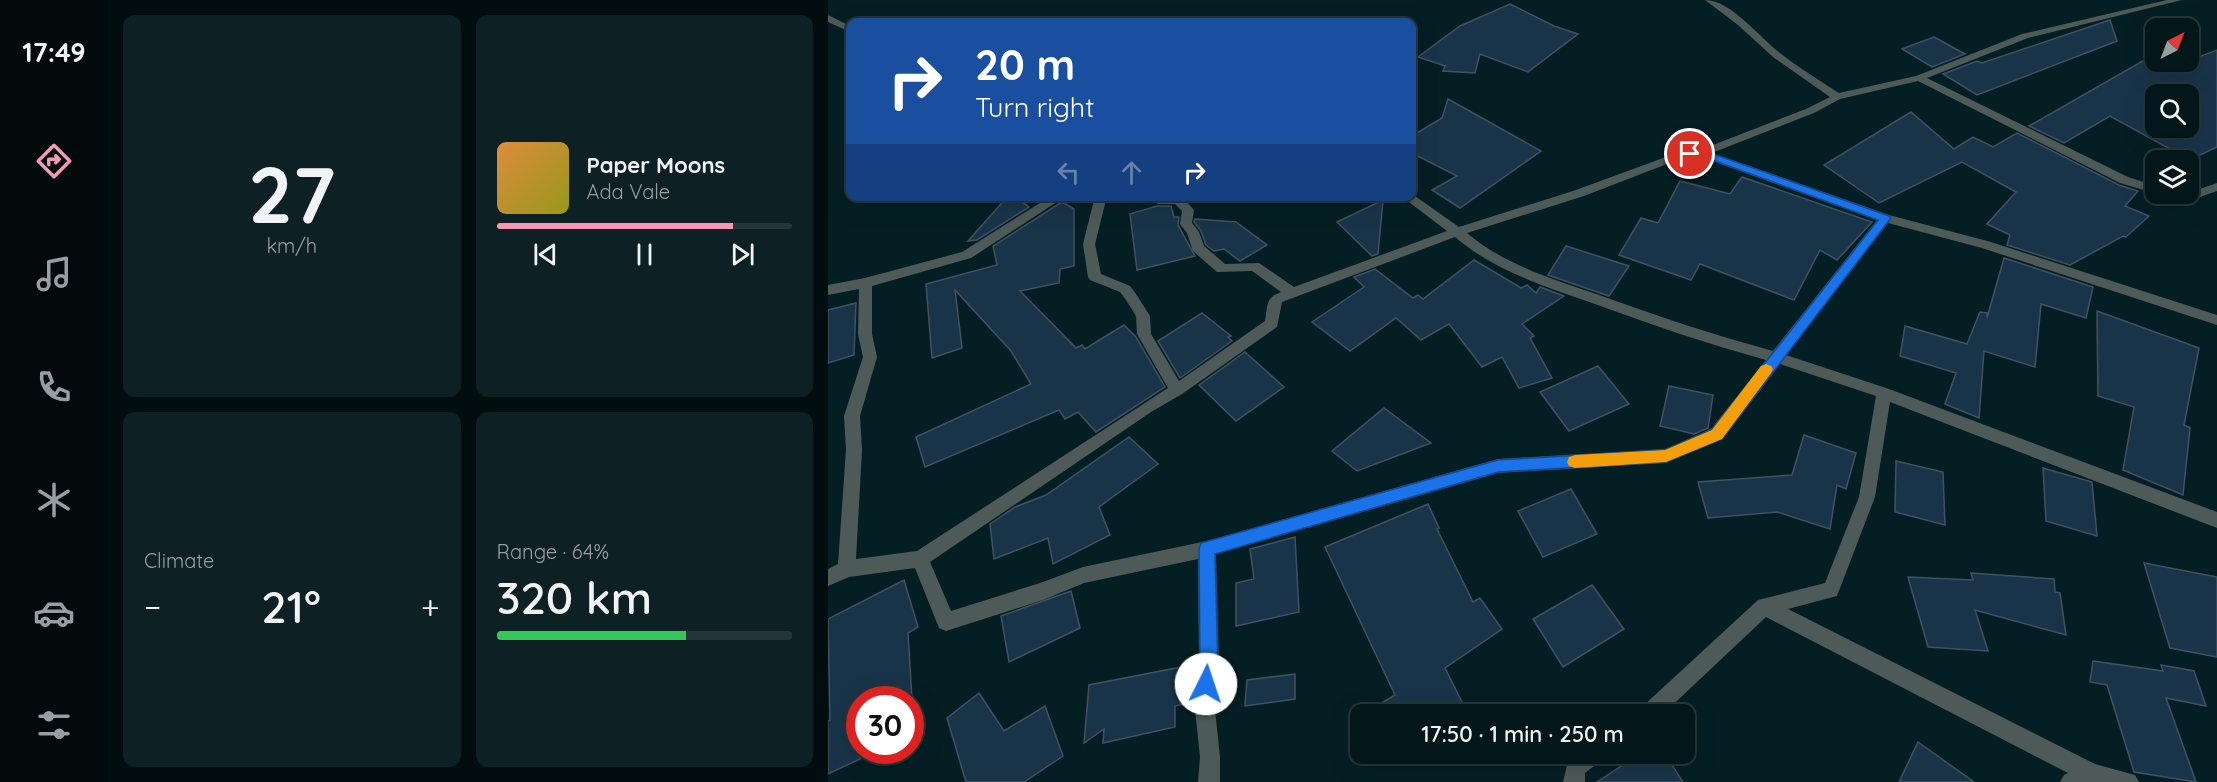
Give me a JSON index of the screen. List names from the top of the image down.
{
  "north": "top right",
  "page": {
    "tabs": "17:49",
    "tile": [
      ["27", "km/h"],
      "Climate",
      ["Range · 64%", "320 km"]
    ],
    "turn": ["20 m", "Turn right"],
    "song": ["Paper Moons", "Ada Vale"],
    "heat": ["−", "21°", "+"],
    "limit": "30",
    "trip": "17:50 · 1 min · 250 m"
  }
}
